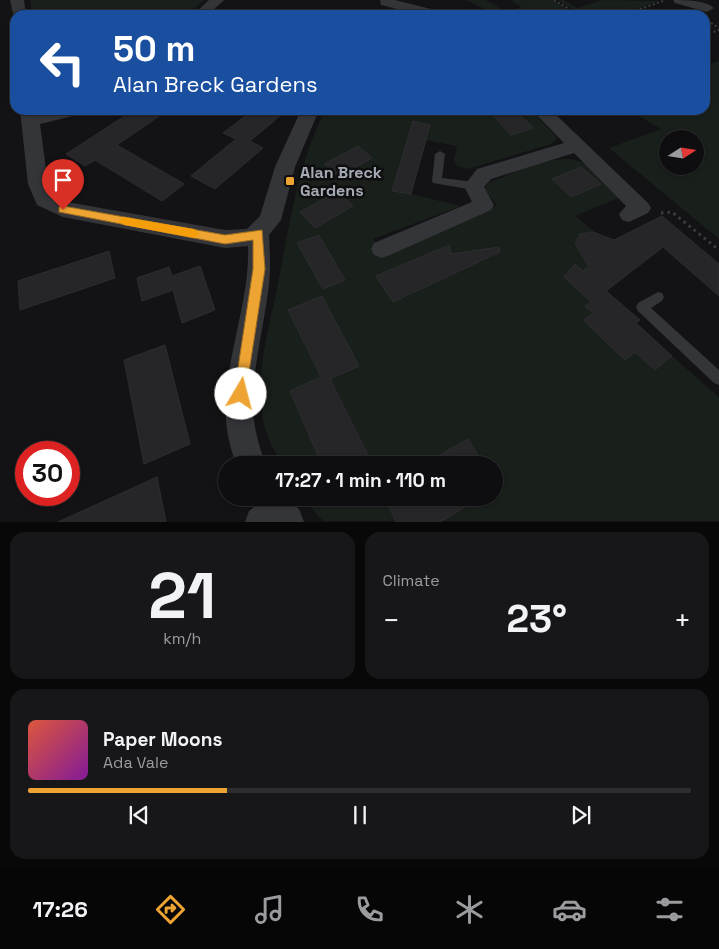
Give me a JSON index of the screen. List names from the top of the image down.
{
  "places": {
    "transit": ["Alan Breck Gardens"]
  },
  "north": "right",
  "page": {
    "turn": ["50 m", "Alan Breck Gardens"],
    "limit": "30",
    "trip": "17:27 · 1 min · 110 m",
    "tile": [
      ["21", "km/h"],
      "Climate"
    ],
    "heat": ["−", "23°", "+"],
    "song": ["Paper Moons", "Ada Vale"],
    "tabs": "17:26"
  }
}
